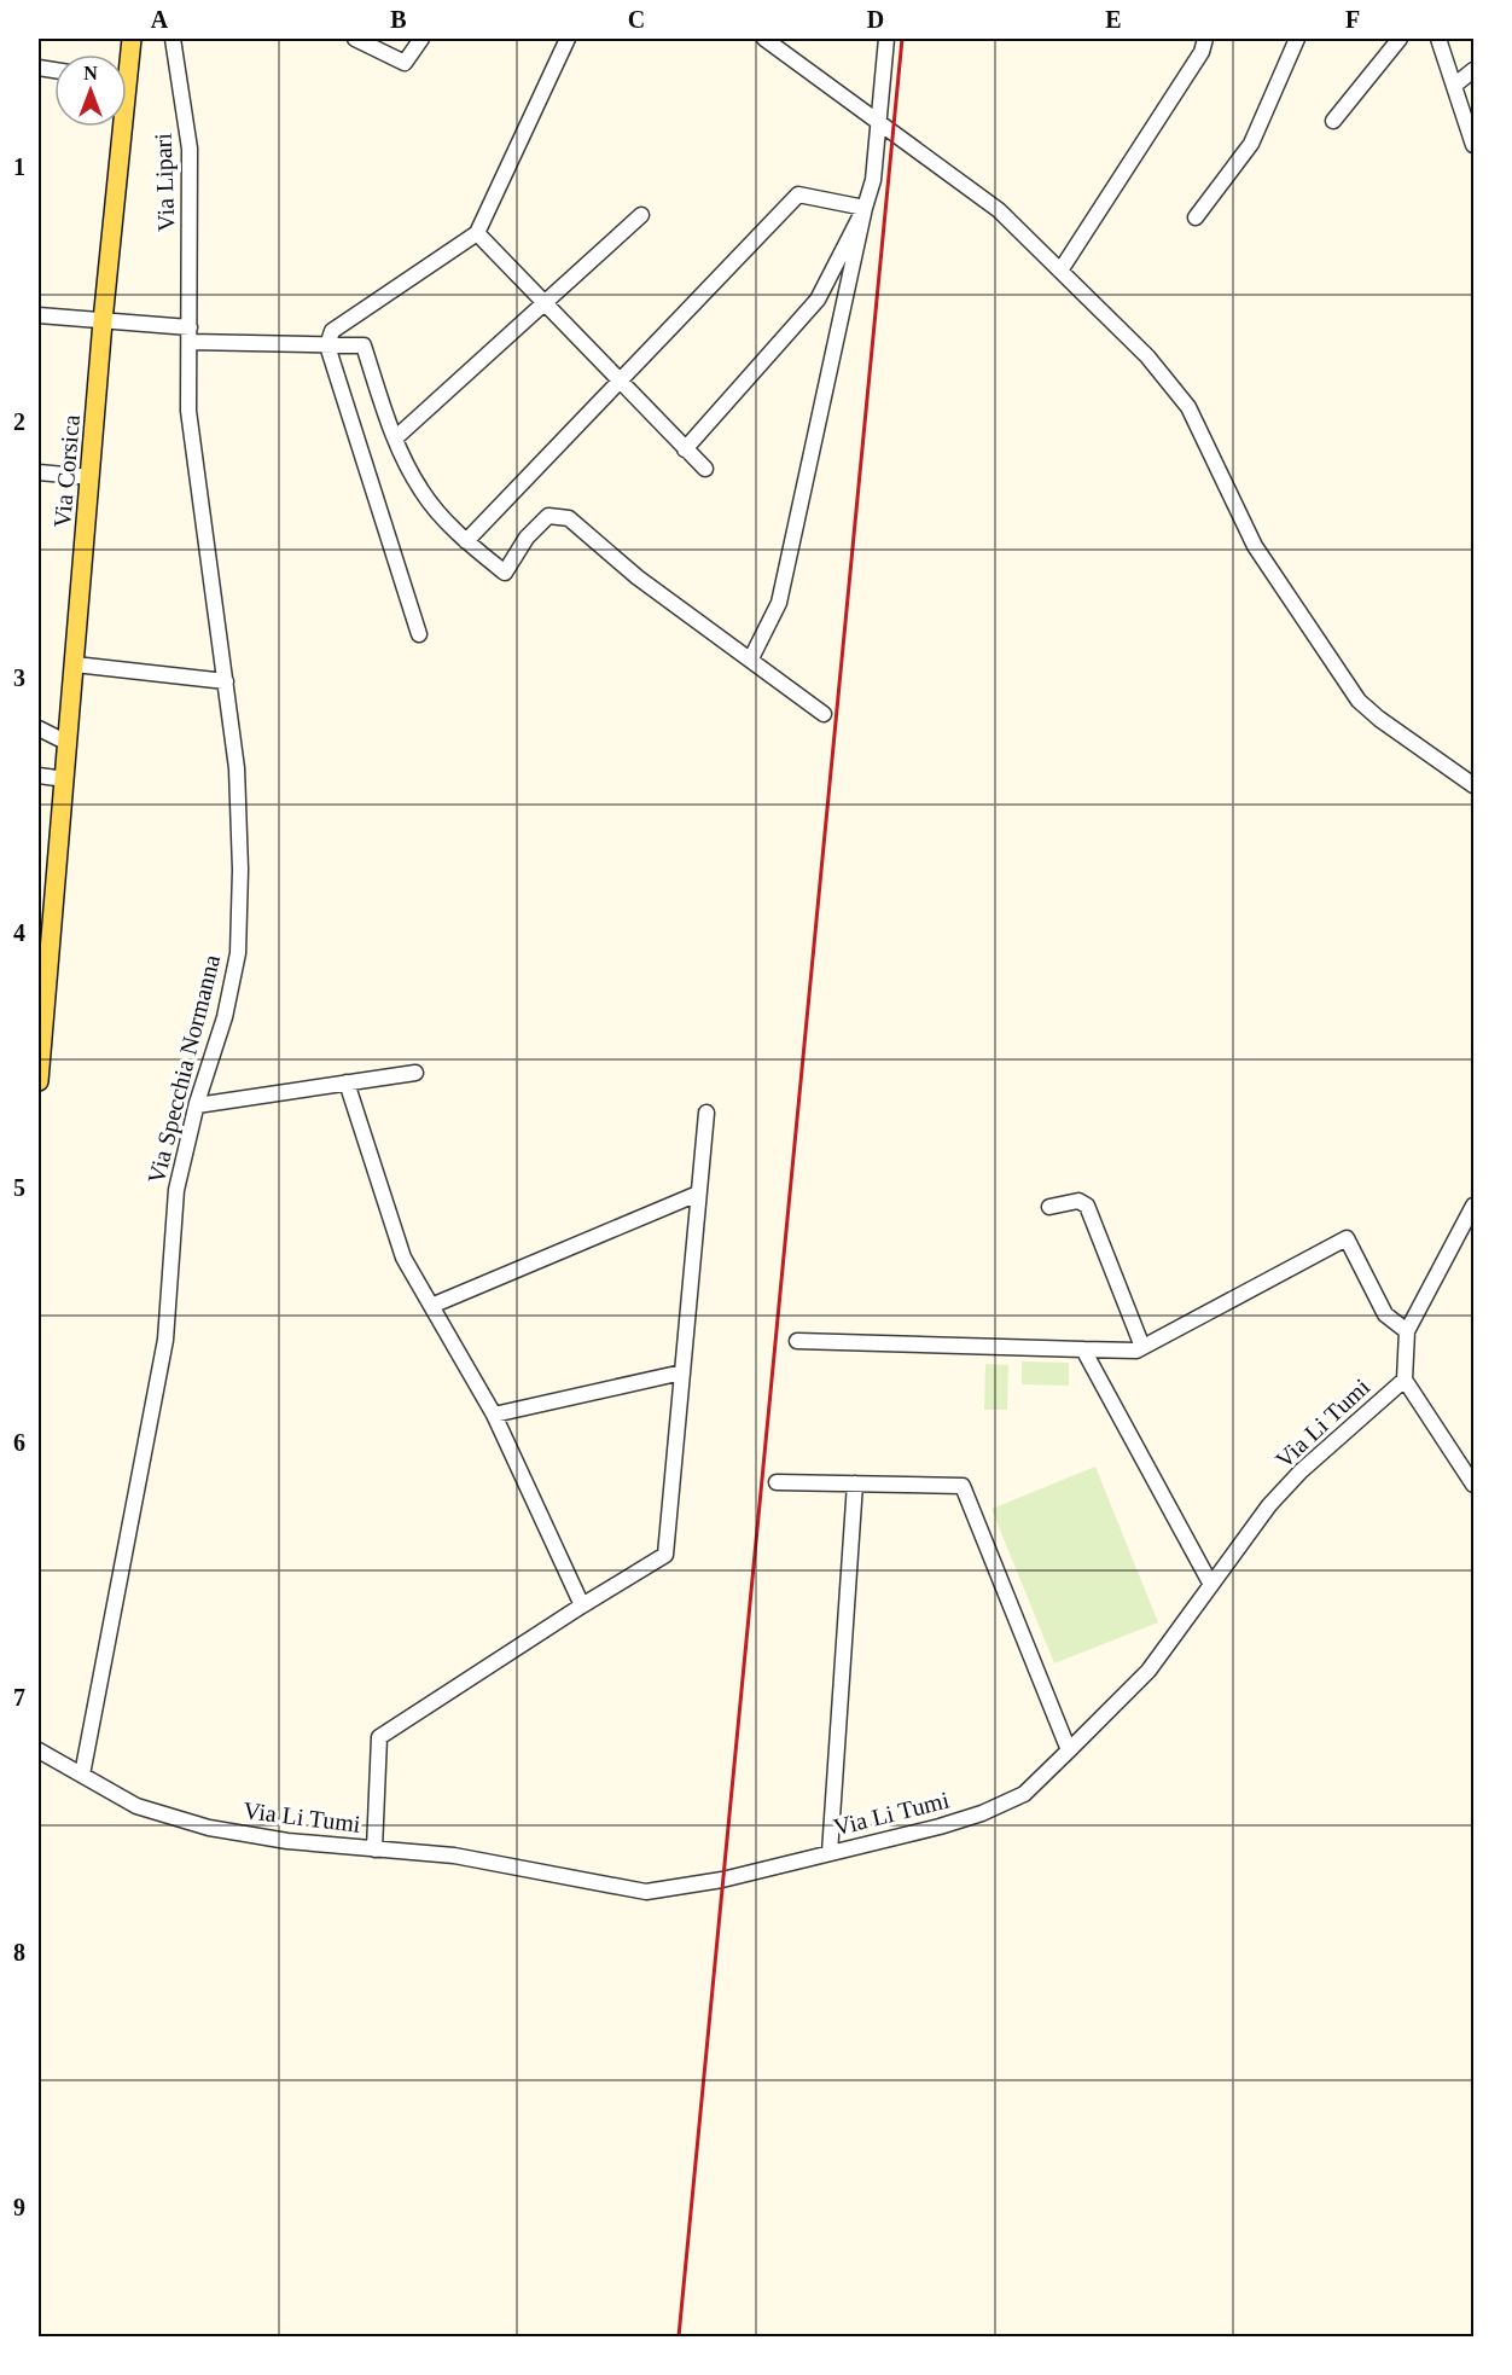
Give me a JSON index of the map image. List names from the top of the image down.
{
  "streets": {
    "main road": ["Via Corsica"],
    "street": ["Via Lipari", "Via Specchia Normanna", "Via Li Tumi"]
  },
  "crossings": [
    ["Via Lipari", "Via Specchia Normanna"],
    ["Via Specchia Normanna", "Via Li Tumi"]
  ],
  "north": "top",
  "grid": {
    "columns": [
      "A",
      "B",
      "C",
      "D",
      "E",
      "F"
    ],
    "rows": [
      "1",
      "2",
      "3",
      "4",
      "5",
      "6",
      "7",
      "8",
      "9"
    ]
  }
}
